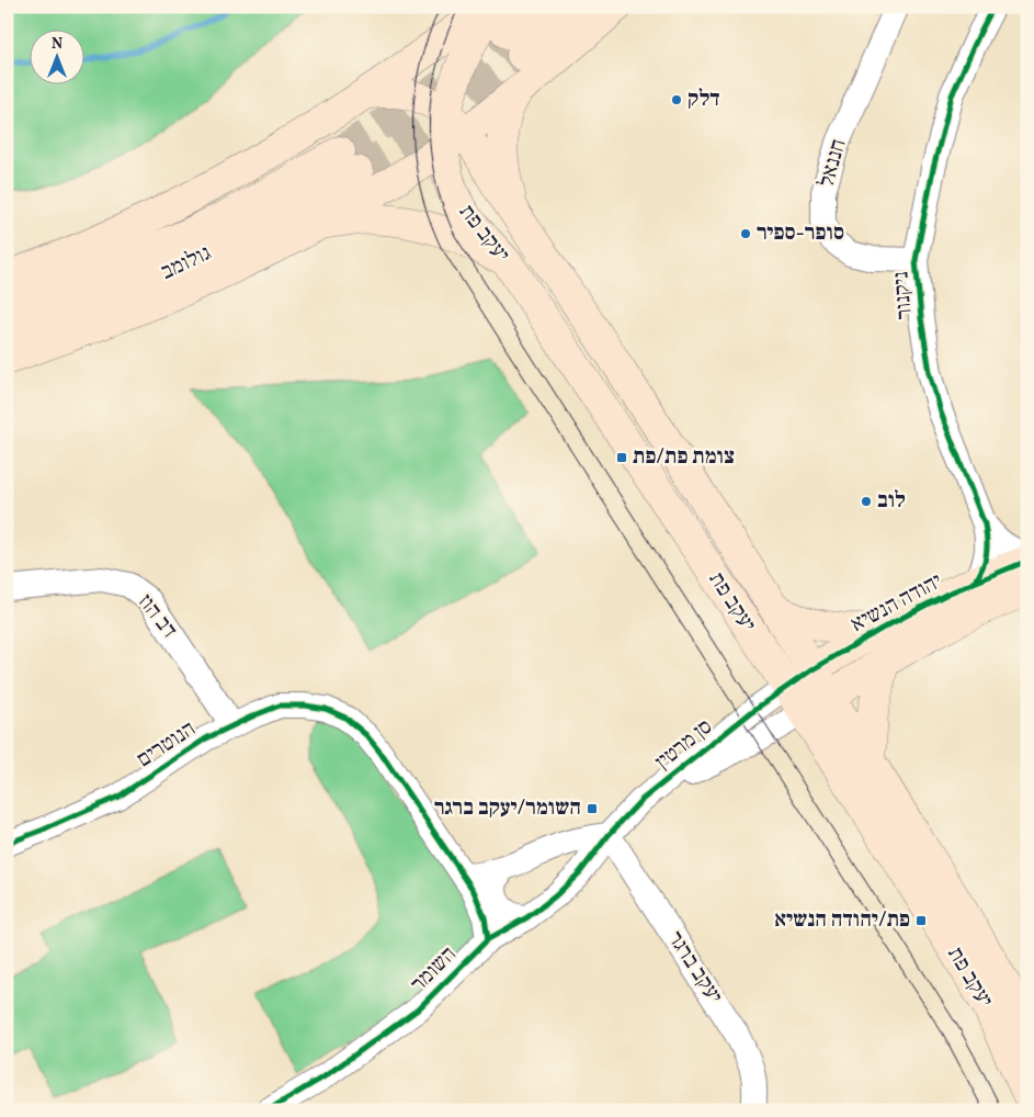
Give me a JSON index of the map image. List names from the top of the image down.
{
  "streets": {
    "main road": ["יעקב פת", "גולומב", "יהודה הנשיא"],
    "street": [
      "חננאל",
      "ניקנור",
      "דב הוז",
      "הנוטרים",
      "סן מרטין",
      "יעקב ברגר",
      "השומר"
    ]
  },
  "crossings": [
    ["חננאל", "ניקנור"],
    ["יעקב פת", "יהודה הנשיא"],
    ["יעקב פת", "סן מרטין"],
    ["ניקנור", "יהודה הנשיא"],
    ["יהודה הנשיא", "סן מרטין"],
    ["דב הוז", "הנוטרים"],
    ["הנוטרים", "השומר"],
    ["סן מרטין", "יעקב ברגר"],
    ["סן מרטין", "השומר"],
    ["יעקב ברגר", "השומר"]
  ],
  "places": {
    "other": ["דלק", "סופר-ספיר", "לוב"],
    "transit": ["צומת פת/פת", "השומר/יעקב ברגר", "פת/יהודה הנשיא"]
  },
  "north": "top"
}
